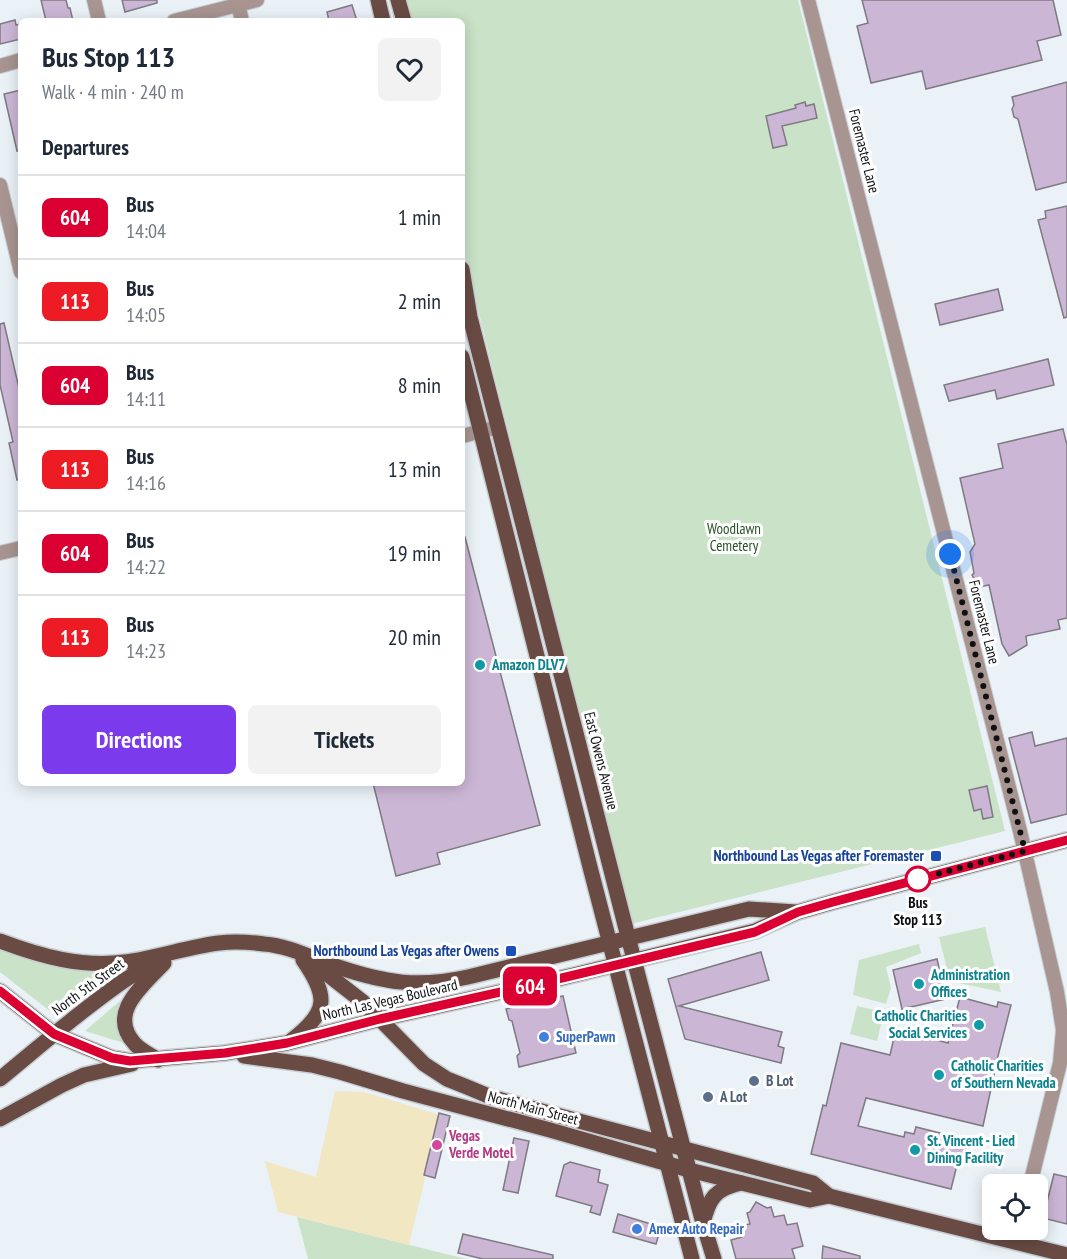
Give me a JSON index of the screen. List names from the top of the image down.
{
  "streets": {
    "main road": [
      "East Owens Avenue",
      "North 5th Street",
      "North Las Vegas Boulevard",
      "North Main Street"
    ],
    "street": ["Foremaster Lane"]
  },
  "crossings": [
    ["Foremaster Lane", "North Las Vegas Boulevard"],
    ["East Owens Avenue", "North Las Vegas Boulevard"],
    ["East Owens Avenue", "North Main Street"],
    ["North 5th Street", "North Las Vegas Boulevard"],
    ["North Las Vegas Boulevard", "North Main Street"]
  ],
  "parks": ["Woodlawn Cemetery"],
  "places": {
    "other": [
      "Amazon DLV7",
      "Bus Stop 113",
      "Administration Offices",
      "Catholic Charities Social Services",
      "SuperPawn",
      "Catholic Charities of Southern Nevada",
      "B Lot",
      "A Lot",
      "Vegas Verde Motel",
      "St. Vincent - Lied Dining Facility",
      "Amex Auto Repair"
    ],
    "transit": ["Northbound Las Vegas after Foremaster", "Northbound Las Vegas after Owens"]
  },
  "lines": ["bus line 604"],
  "page": {
    "on_map": "604",
    "heading": [
      ["Bus Stop 113", "Walk · 4 min · 240 m"],
      "Departures"
    ],
    "list": [
      {
        "mark": "604",
        "name": "Bus",
        "note": "14:04",
        "value": "1 min"
      },
      {
        "mark": "113",
        "name": "Bus",
        "note": "14:05",
        "value": "2 min"
      },
      {
        "mark": "604",
        "name": "Bus",
        "note": "14:11",
        "value": "8 min"
      },
      {
        "mark": "113",
        "name": "Bus",
        "note": "14:16",
        "value": "13 min"
      },
      {
        "mark": "604",
        "name": "Bus",
        "note": "14:22",
        "value": "19 min"
      },
      {
        "mark": "113",
        "name": "Bus",
        "note": "14:23",
        "value": "20 min"
      }
    ],
    "buttons": ["Directions", "Tickets"]
  }
}
